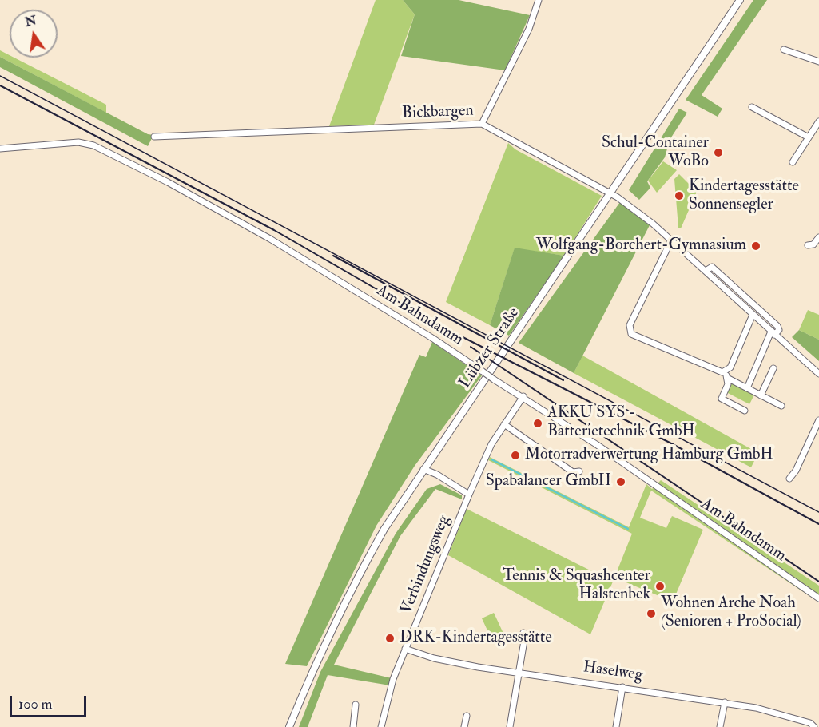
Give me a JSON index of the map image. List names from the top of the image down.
{
  "streets": {
    "street": [
      "Bickbargen",
      "Am Bahndamm",
      "Lübzer Straße",
      "Verbindungsweg",
      "Haselweg"
    ]
  },
  "crossings": [
    ["Bickbargen", "Lübzer Straße"],
    ["Am Bahndamm", "Verbindungsweg"],
    ["Verbindungsweg", "Haselweg"]
  ],
  "places": [
    "Schul-Container WoBo",
    "Kindertagesstätte Sonnensegler",
    "Wolfgang-Borchert-Gymnasium",
    "AKKU SYS - Batterietechnik GmbH",
    "Motorradverwertung Hamburg GmbH",
    "Spabalancer GmbH",
    "Tennis & Squashcenter Halstenbek",
    "Wohnen Arche Noah (Senioren + ProSocial)",
    "DRK-Kindertagesstätte"
  ],
  "scale_bar": "100 m",
  "north": "top"
}
